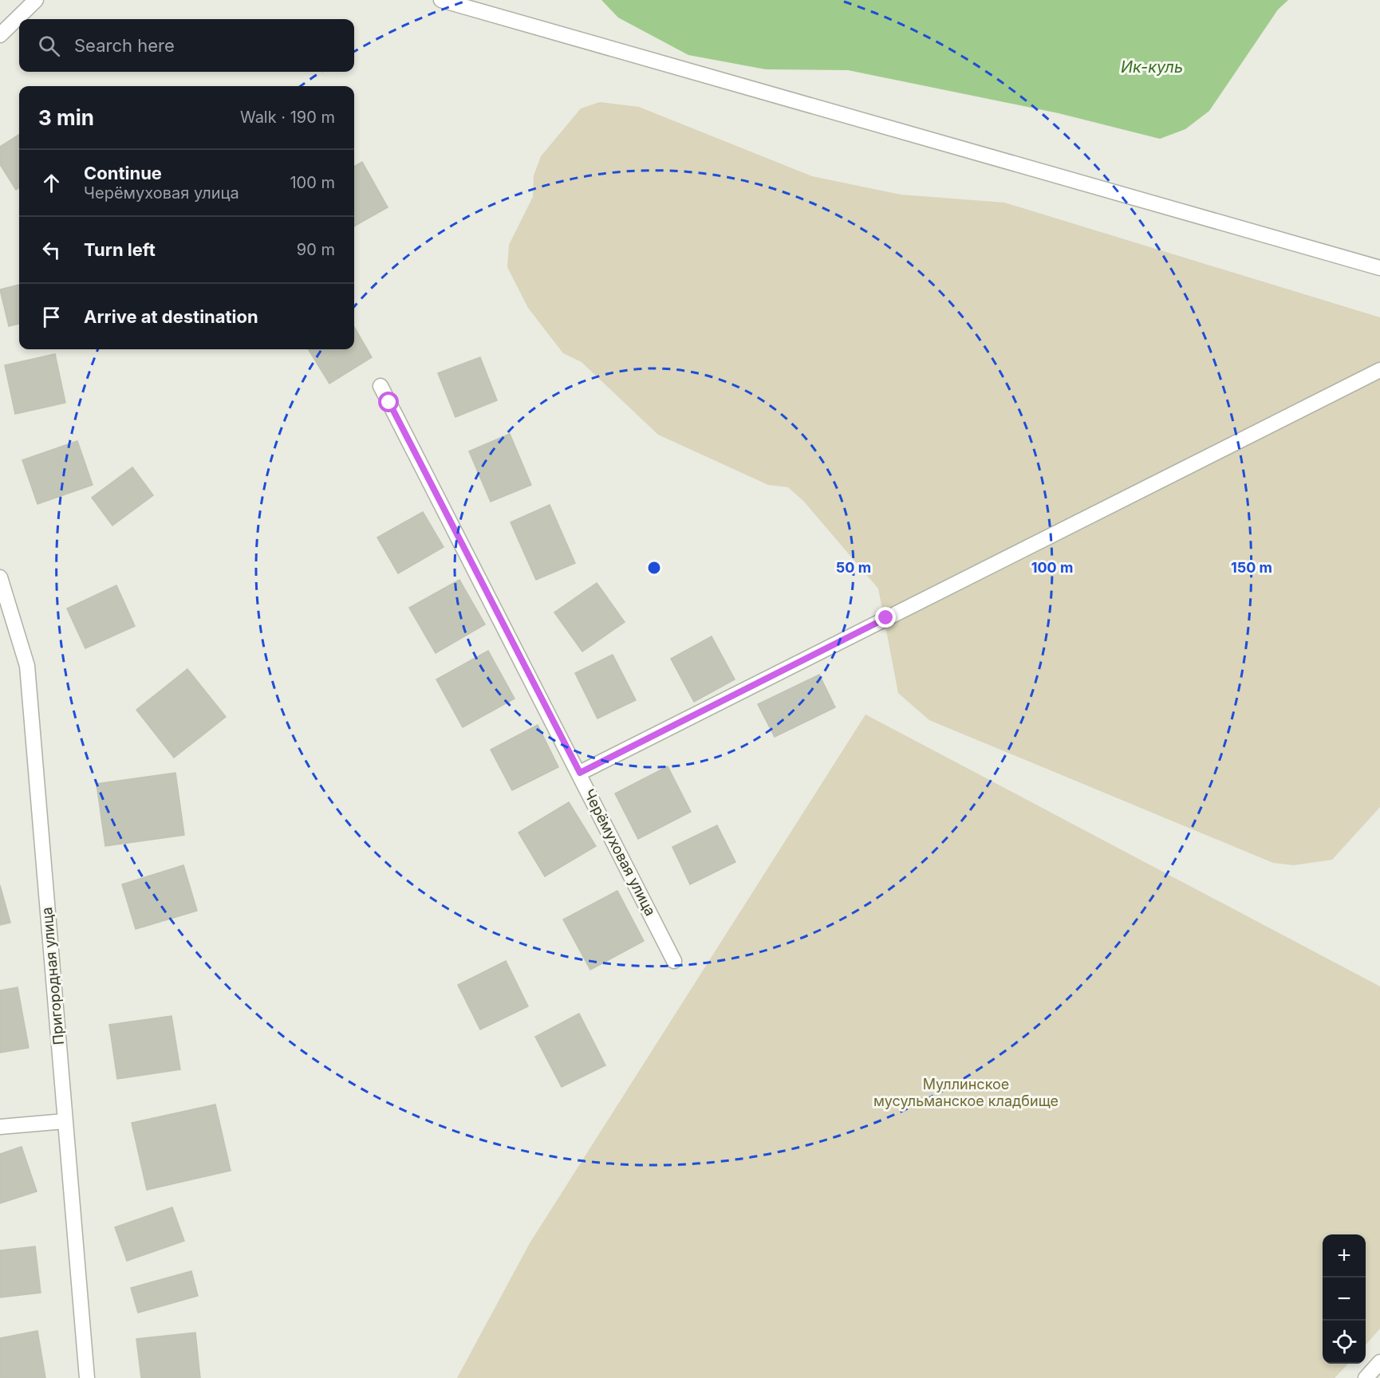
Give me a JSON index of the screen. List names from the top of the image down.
{
  "streets": {
    "street": ["Черёмуховая улица", "Пригородная улица"]
  },
  "water": ["Ик-куль"],
  "parks": ["Муллинское мусульманское кладбище"],
  "page": {
    "search": "Search here",
    "heading": ["3 min", "Walk · 190 m"],
    "list": [
      ["Continue", "Черёмуховая улица", "100 m"],
      ["Turn left", "90 m"],
      "Arrive at destination"
    ],
    "map_buttons": ["+", "−"]
  },
  "rings": ["50 m", "100 m", "150 m"]
}
